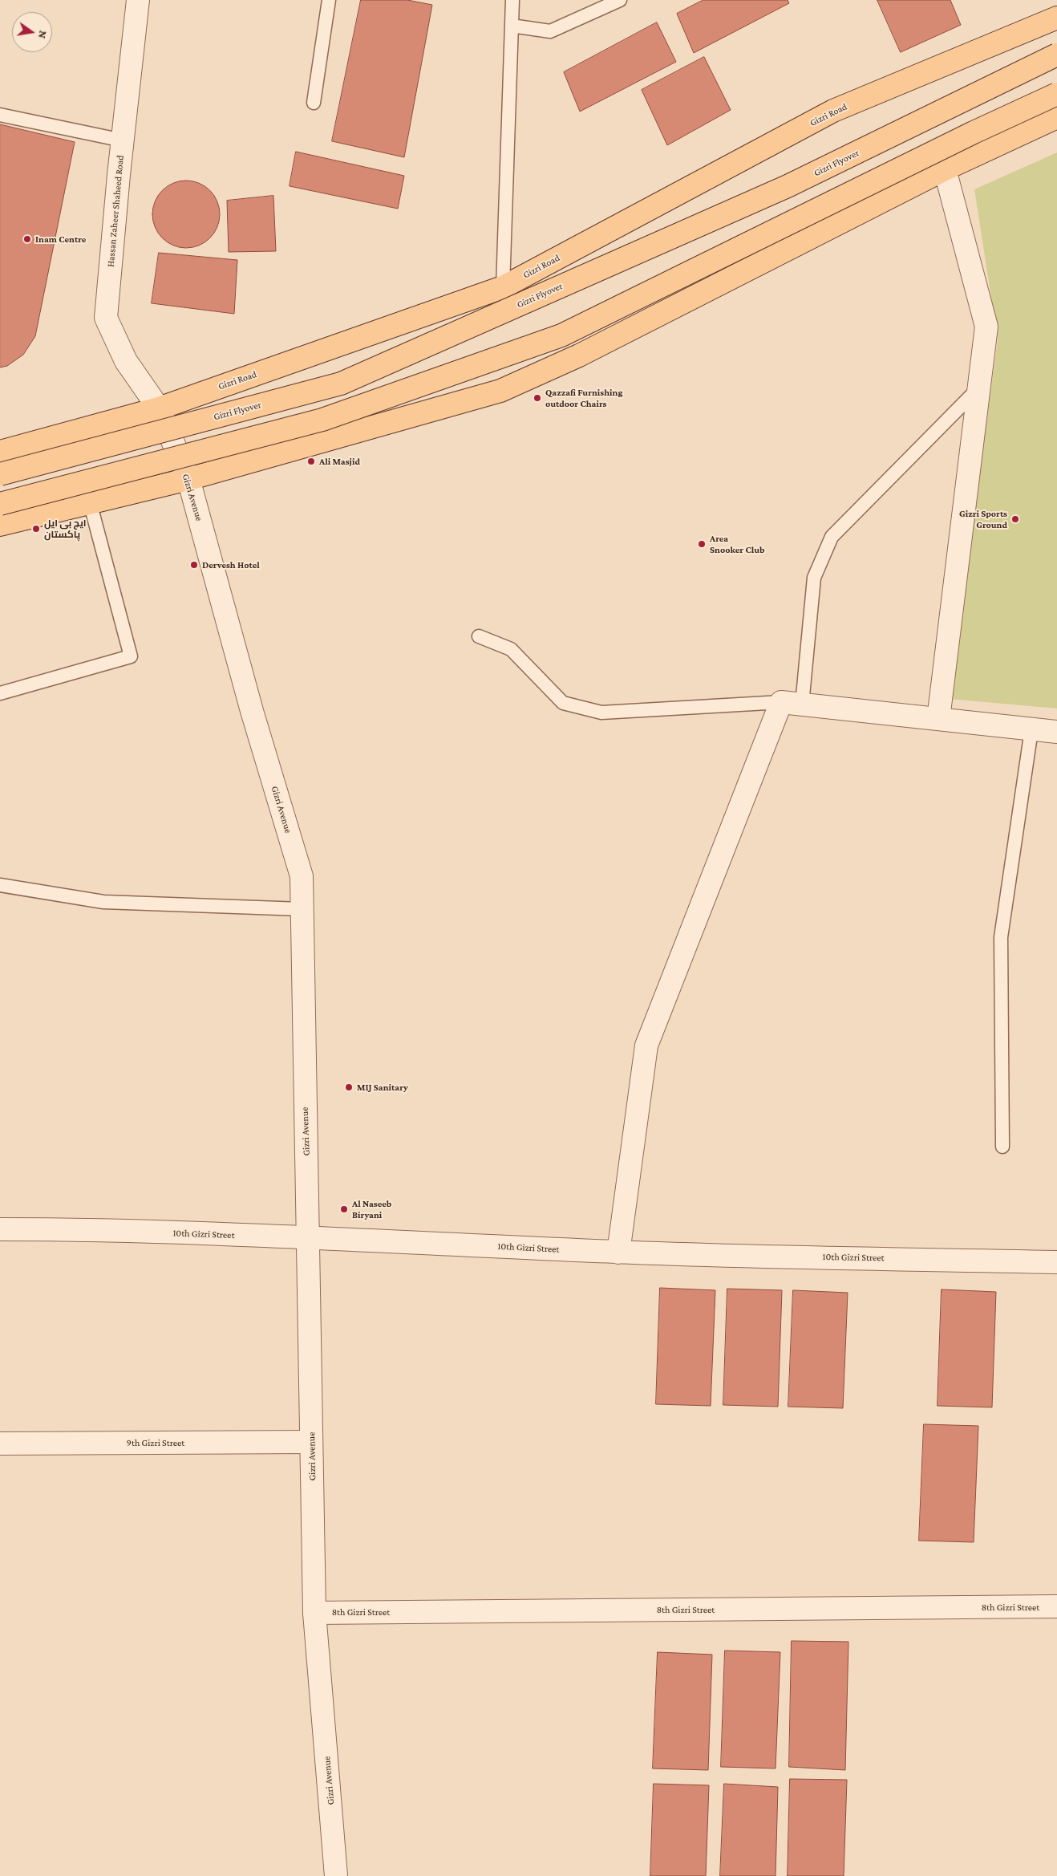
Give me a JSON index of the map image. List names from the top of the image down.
{
  "streets": {
    "main road": ["Gizri Road", "Gizri Flyover"],
    "street": [
      "Hassan Zaheer Shaheed Road",
      "Gizri Avenue",
      "10th Gizri Street",
      "9th Gizri Street",
      "8th Gizri Street"
    ]
  },
  "crossings": [
    ["Gizri Road", "Hassan Zaheer Shaheed Road"],
    ["Gizri Road", "Gizri Avenue"],
    ["Hassan Zaheer Shaheed Road", "Gizri Avenue"],
    ["Gizri Avenue", "10th Gizri Street"],
    ["Gizri Avenue", "9th Gizri Street"],
    ["Gizri Avenue", "8th Gizri Street"]
  ],
  "places": [
    "Inam Centre",
    "Qazzafi Furnishing outdoor Chairs",
    "Ali Masjid",
    "Gizri Sports Ground",
    "ایچ بی ایل پاکستان",
    "Area Snooker Club",
    "Dervesh Hotel",
    "MIJ Sanitary",
    "Al Naseeb Biryani"
  ],
  "north": "right"
}
